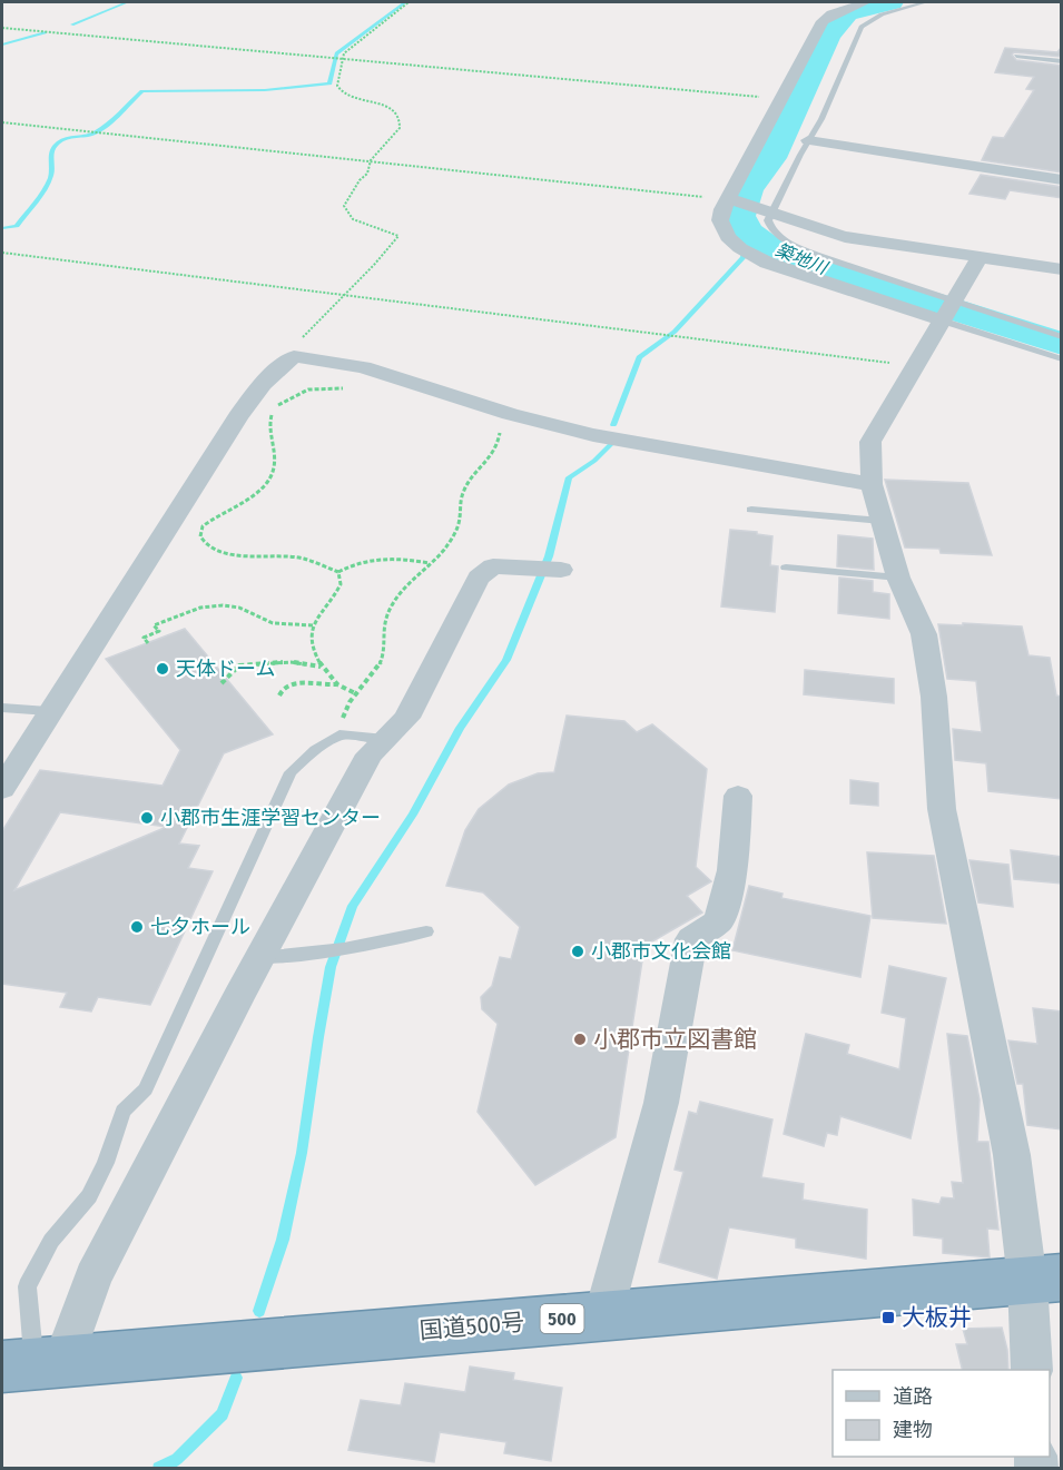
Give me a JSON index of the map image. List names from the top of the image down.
{
  "streets": {
    "highway": ["500", "国道500号"]
  },
  "water": ["築地川"],
  "places": {
    "other": [
      "天体ドーム",
      "小郡市生涯学習センター",
      "七夕ホール",
      "小郡市文化会館",
      "小郡市立図書館"
    ],
    "transit": ["大板井"]
  },
  "legend": ["道路", "建物"]
}
